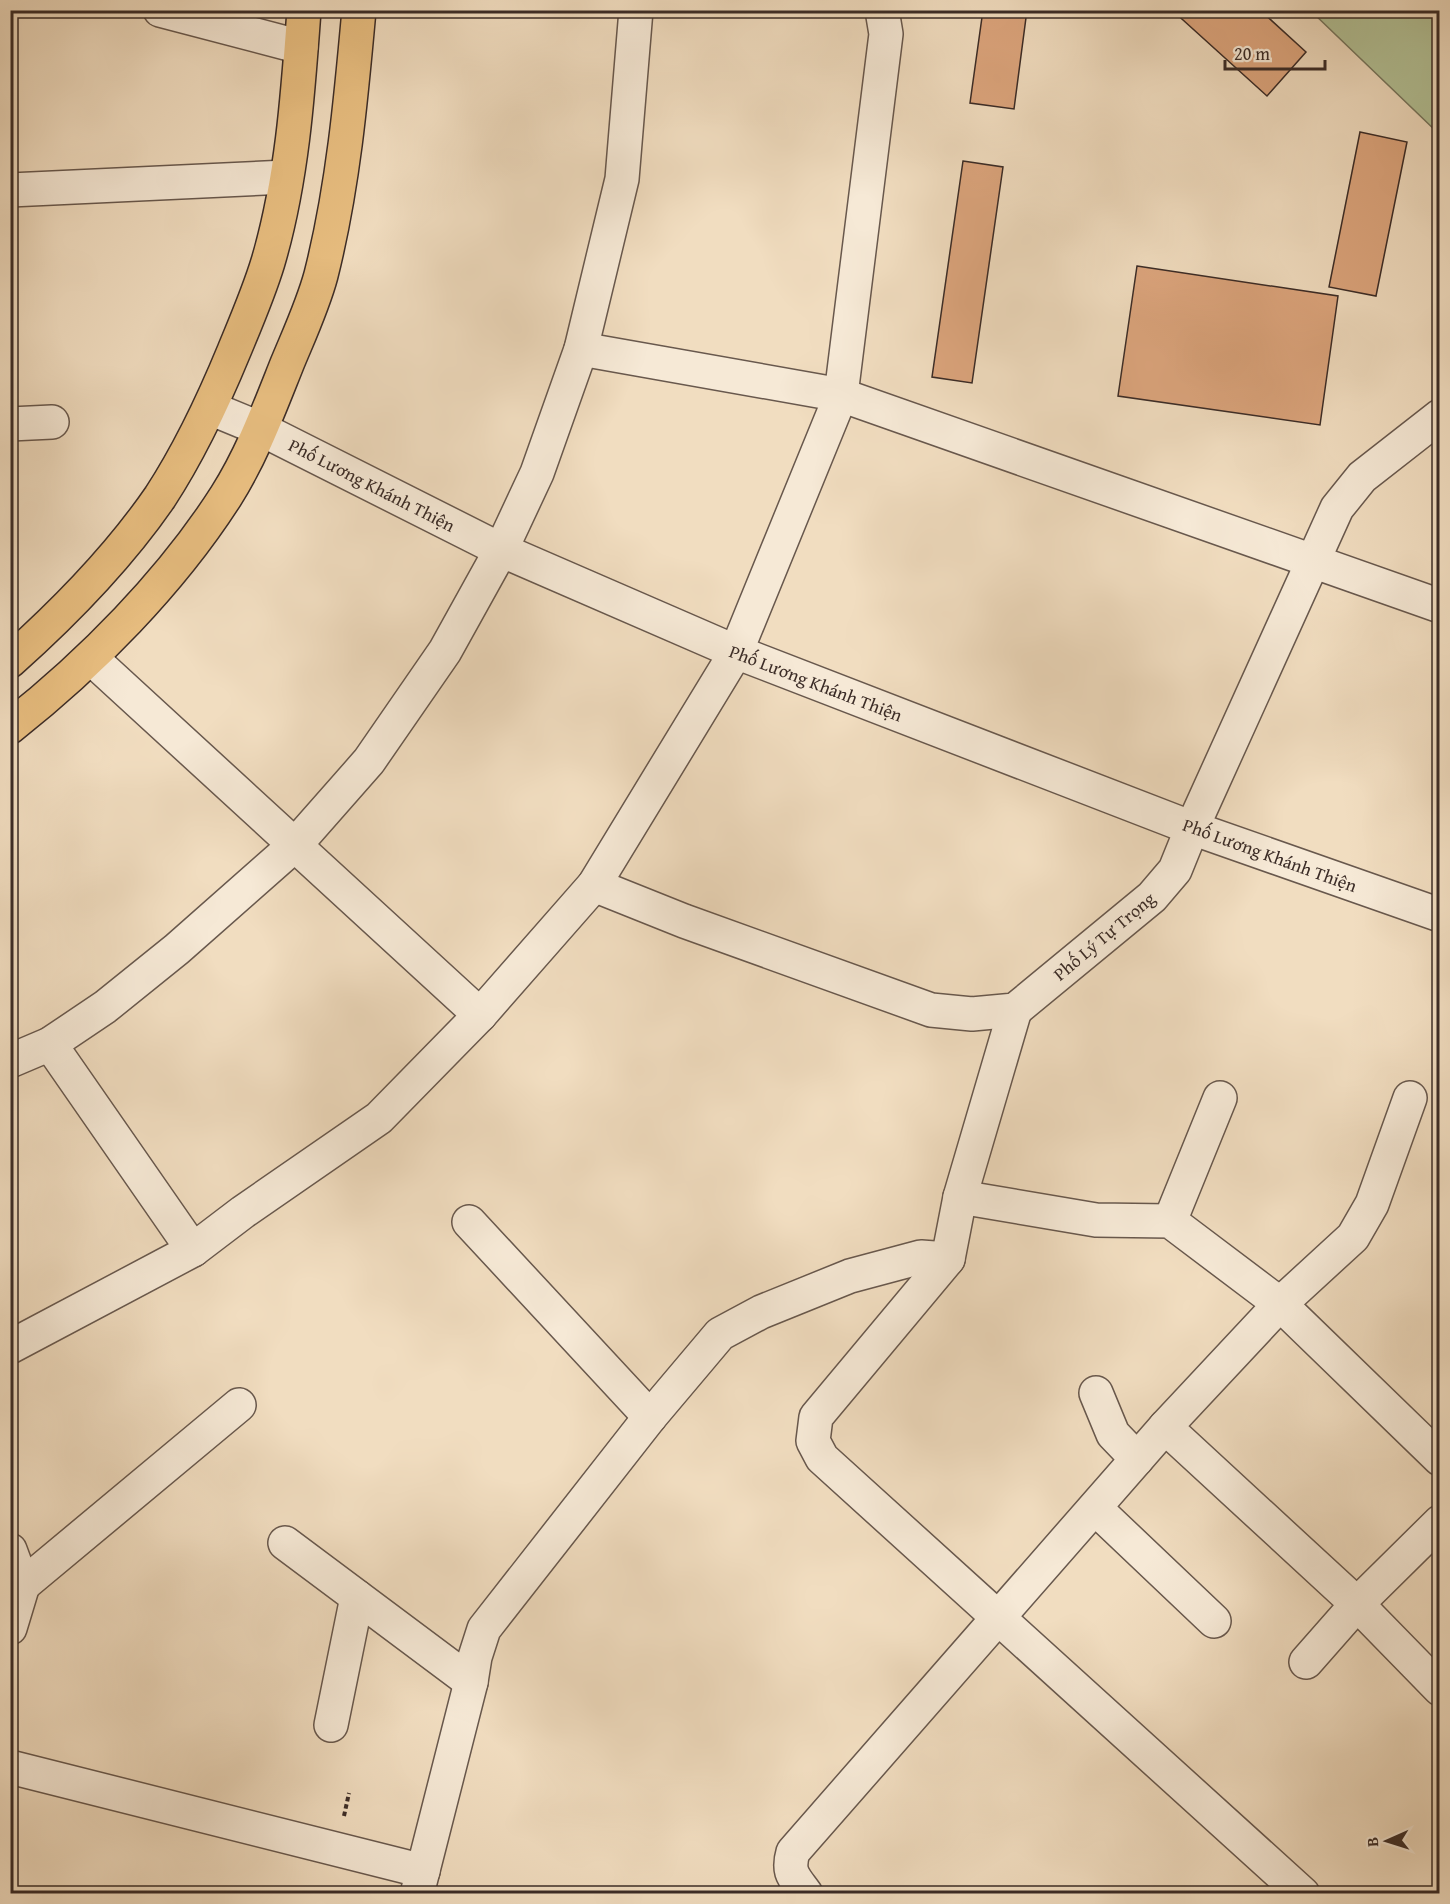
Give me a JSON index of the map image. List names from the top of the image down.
{
  "streets": {
    "street": ["Phố Lương Khánh Thiện", "Phố Lý Tự Trọng"]
  },
  "crossings": [
    ["Phố Lương Khánh Thiện", "Phố Lý Tự Trọng"]
  ],
  "scale_bar": "20 m",
  "north": "left"
}
